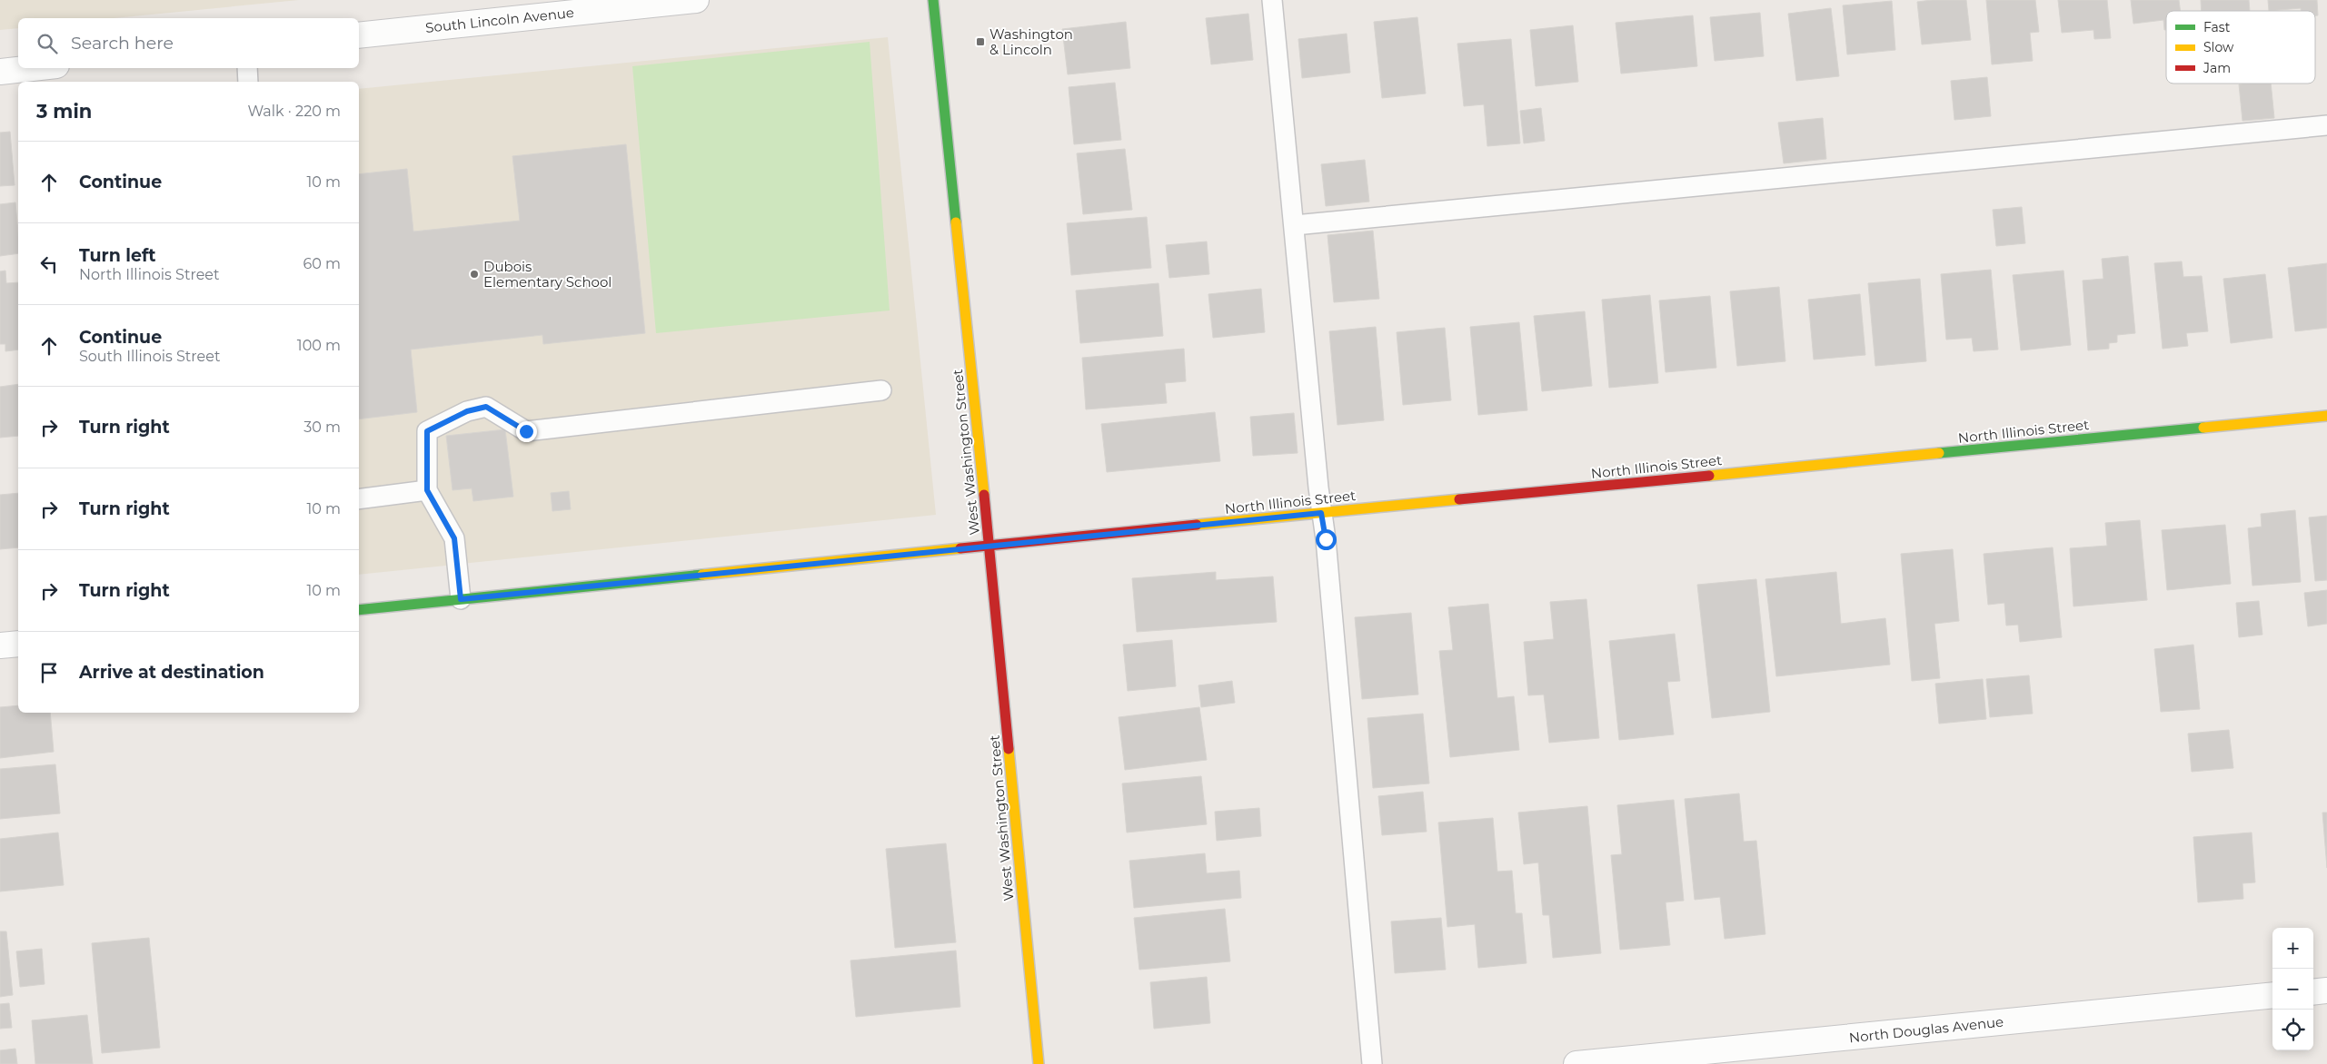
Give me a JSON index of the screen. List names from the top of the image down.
{
  "streets": {
    "street": [
      "South Lincoln Avenue",
      "North Illinois Street",
      "West Washington Street",
      "North Douglas Avenue"
    ]
  },
  "crossings": [
    ["North Illinois Street", "West Washington Street"]
  ],
  "places": {
    "transit": ["Washington & Lincoln"],
    "other": ["Dubois Elementary School"]
  },
  "legend": ["Fast", "Slow", "Jam"],
  "page": {
    "search": "Search here",
    "heading": ["3 min", "Walk · 220 m"],
    "list": [
      ["Continue", "10 m"],
      ["Turn left", "North Illinois Street", "60 m"],
      ["Continue", "South Illinois Street", "100 m"],
      ["Turn right", "30 m"],
      ["Turn right", "10 m"],
      ["Turn right", "10 m"],
      "Arrive at destination"
    ],
    "map_buttons": ["+", "−"]
  }
}
